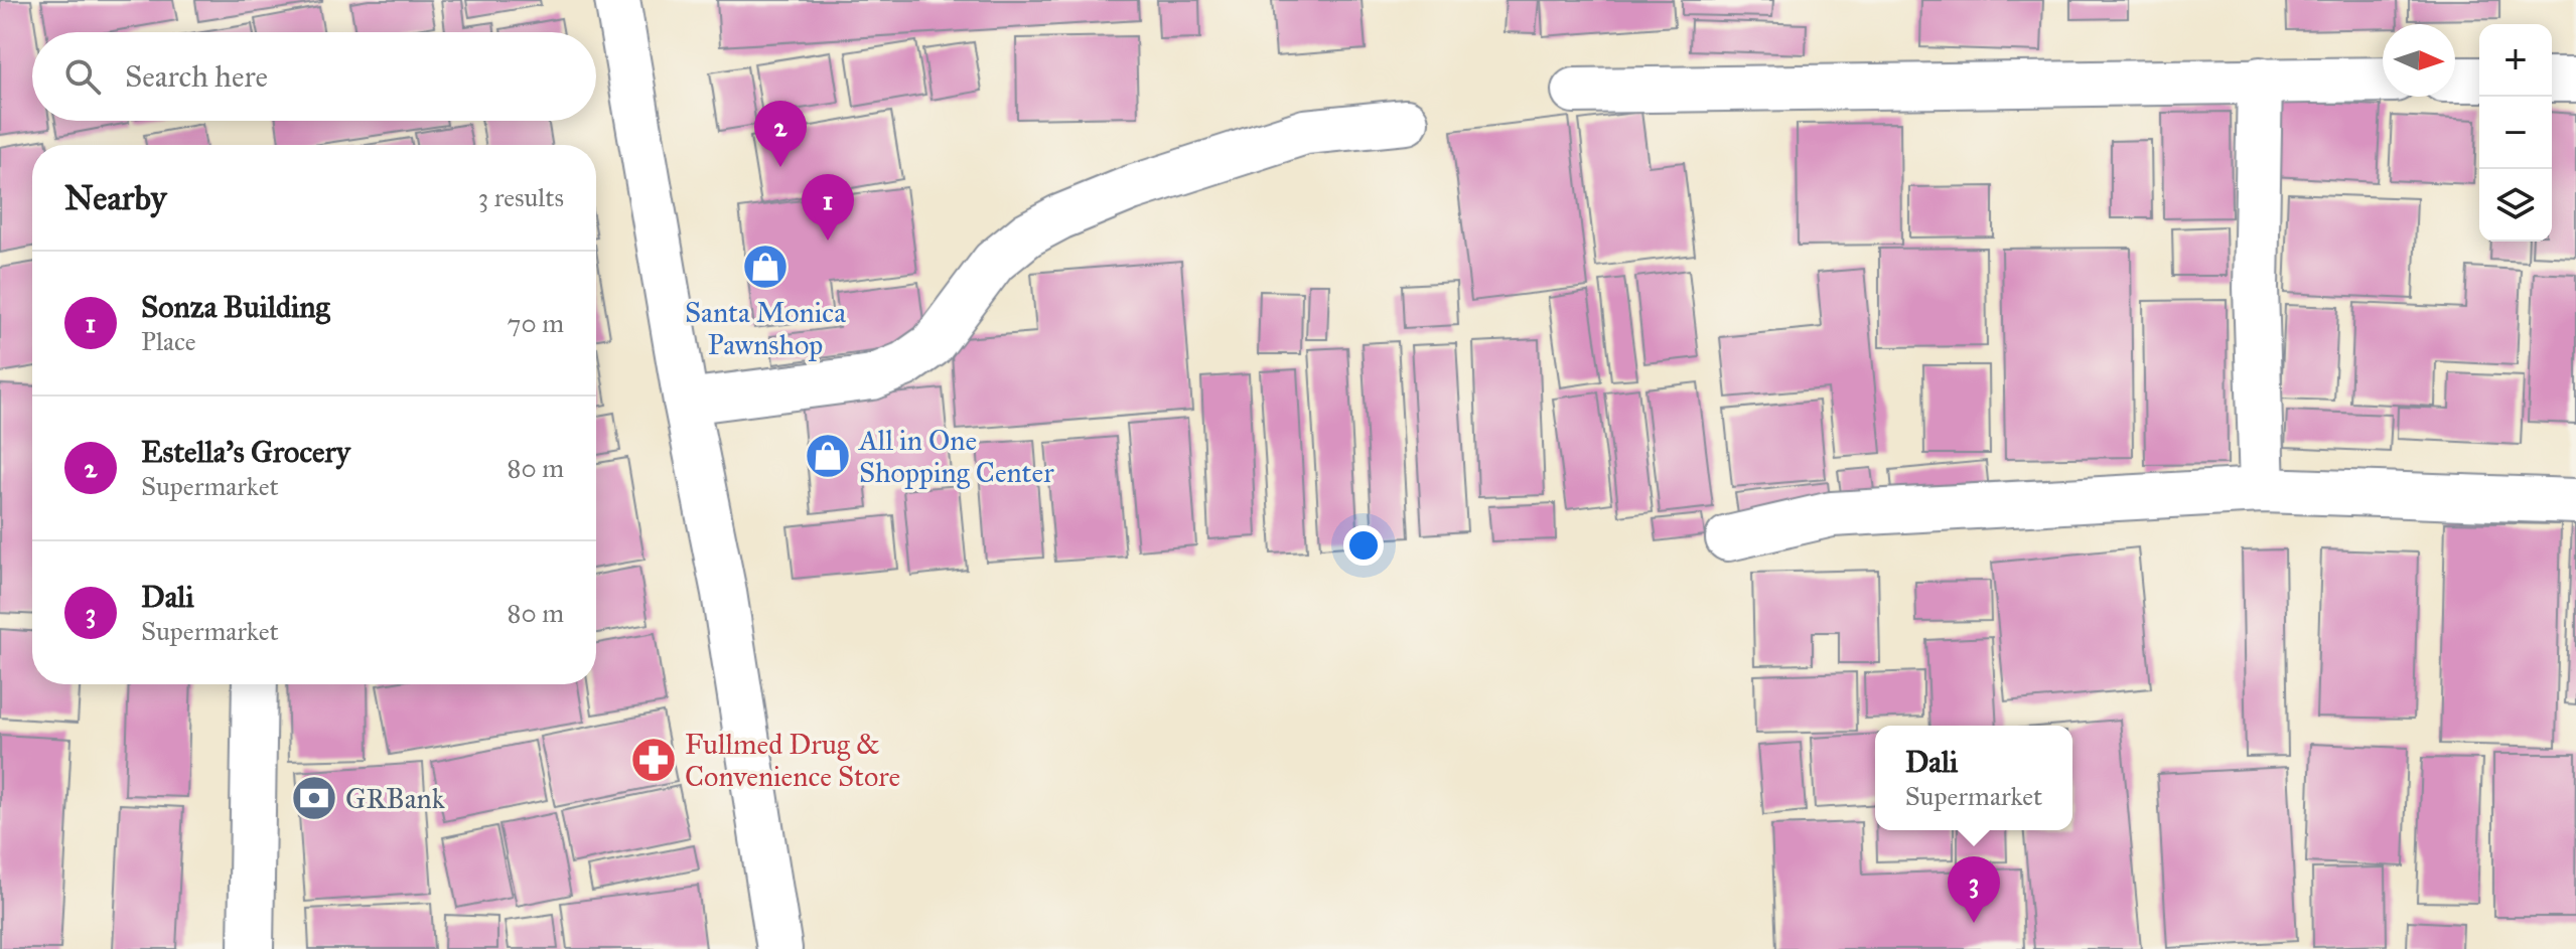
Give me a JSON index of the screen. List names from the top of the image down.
{
  "places": {
    "shop": ["Santa Monica Pawnshop", "All in One Shopping Center"],
    "pharmacy": ["Fullmed Drug & Convenience Store"],
    "bank": ["GRBank"]
  },
  "north": "right",
  "page": {
    "map_buttons": ["+", "−"],
    "search": "Search here",
    "pins": ["2", "1", "3"],
    "heading": ["Nearby", "3 results"],
    "list": [
      {
        "mark": "1",
        "name": "Sonza Building",
        "note": "Place",
        "value": "70 m"
      },
      {
        "mark": "2",
        "name": "Estella's Grocery",
        "note": "Supermarket",
        "value": "80 m"
      },
      {
        "mark": "3",
        "name": "Dali",
        "note": "Supermarket",
        "value": "80 m"
      }
    ],
    "popup": ["Dali", "Supermarket"]
  }
}
